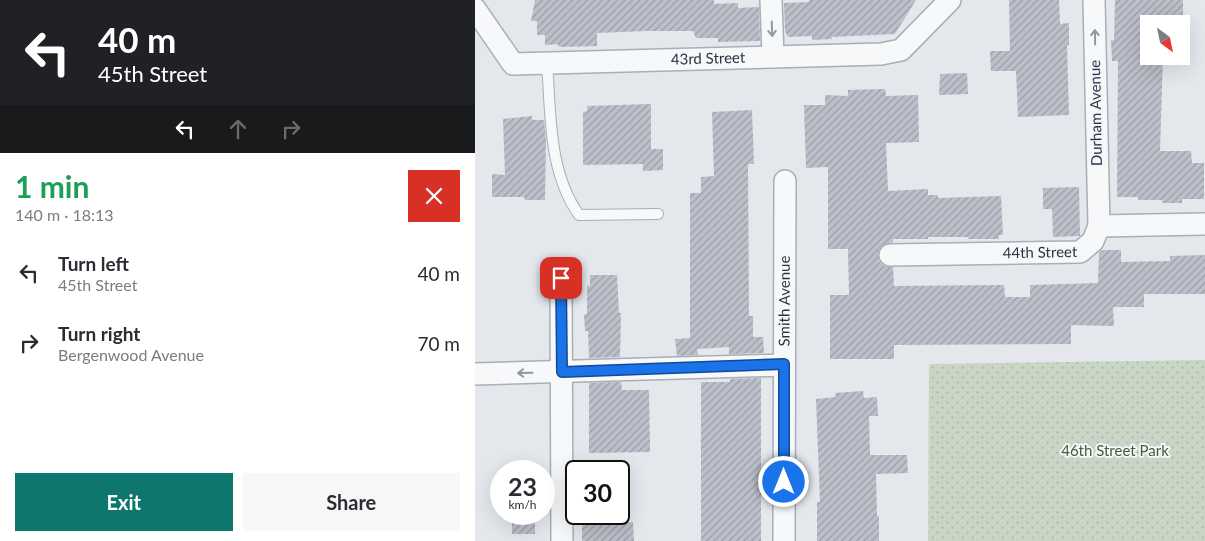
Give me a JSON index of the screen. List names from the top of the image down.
{
  "streets": {
    "street": [
      "43rd Street",
      "Durham Avenue",
      "44th Street",
      "Smith Avenue"
    ]
  },
  "crossings": [
    ["Durham Avenue", "44th Street"]
  ],
  "one_way": ["Durham Avenue"],
  "parks": ["46th Street Park"],
  "north": "bottom right",
  "page": {
    "turn": ["40 m", "45th Street"],
    "heading": ["1 min", "140 m · 18:13"],
    "list": [
      {
        "name": "Turn left",
        "note": "45th Street",
        "value": "40 m"
      },
      {
        "name": "Turn right",
        "note": "Bergenwood Avenue",
        "value": "70 m"
      }
    ],
    "speed": "23 km/h",
    "limit": "30",
    "buttons": ["Exit", "Share"]
  }
}
